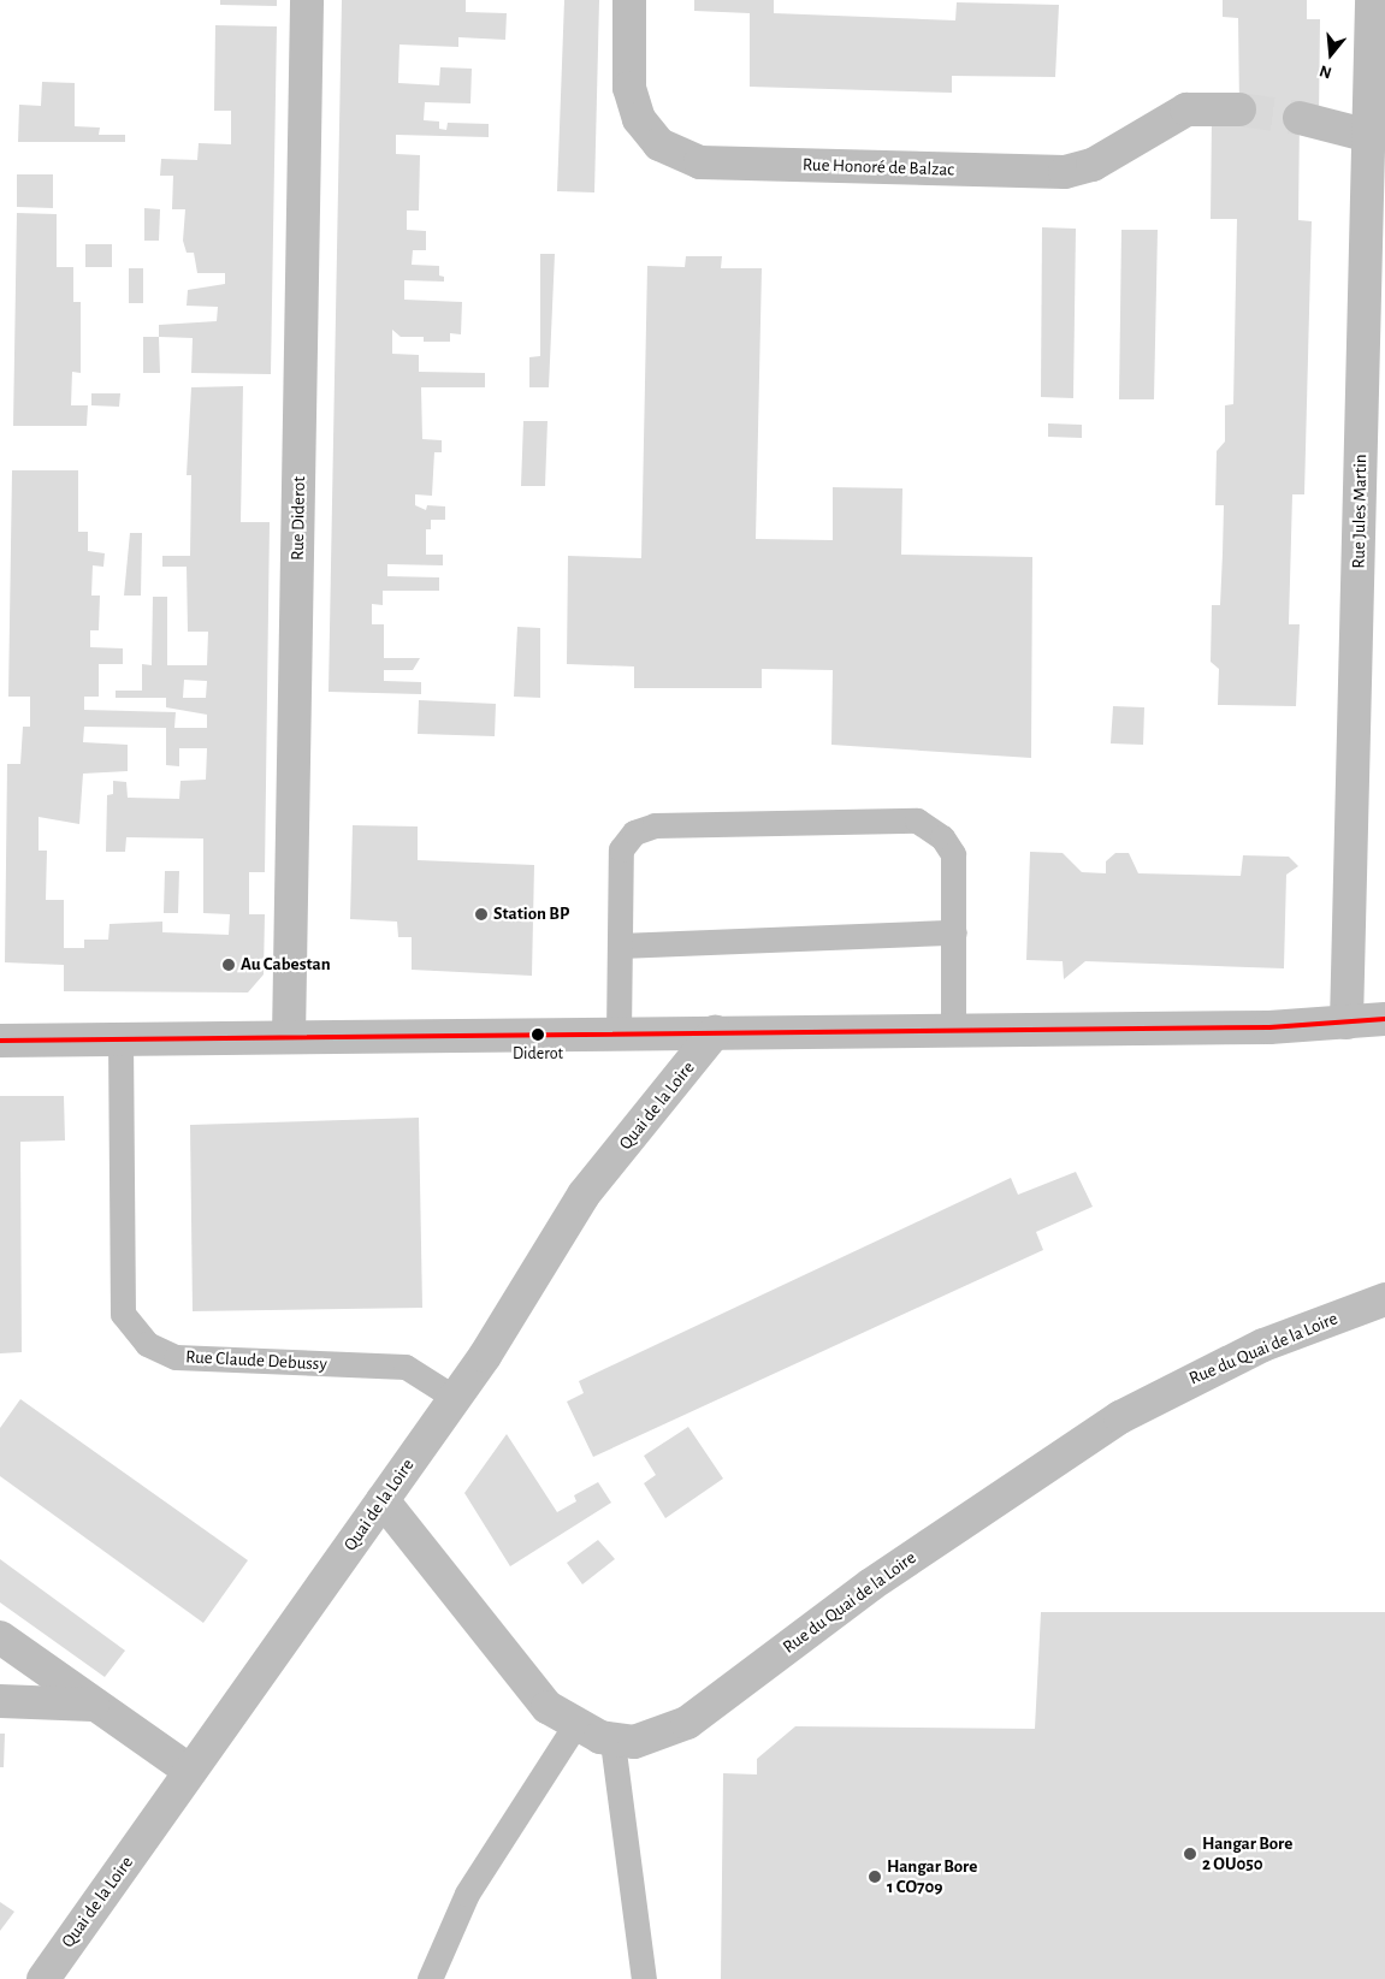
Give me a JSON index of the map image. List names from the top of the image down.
{
  "streets": {
    "street": [
      "Rue Honoré de Balzac",
      "Rue Jules Martin",
      "Rue Diderot",
      "Quai de la Loire",
      "Rue du Quai de la Loire"
    ],
    "lane": ["Rue Claude Debussy"]
  },
  "crossings": [
    ["Quai de la Loire", "Rue du Quai de la Loire"],
    ["Quai de la Loire", "Rue Claude Debussy"]
  ],
  "places": [
    "Station BP",
    "Au Cabestan",
    "Diderot",
    "Hangar Bore 2 OU050",
    "Hangar Bore 1 CO709"
  ],
  "lines": ["transit line 2"],
  "north": "bottom"
}
